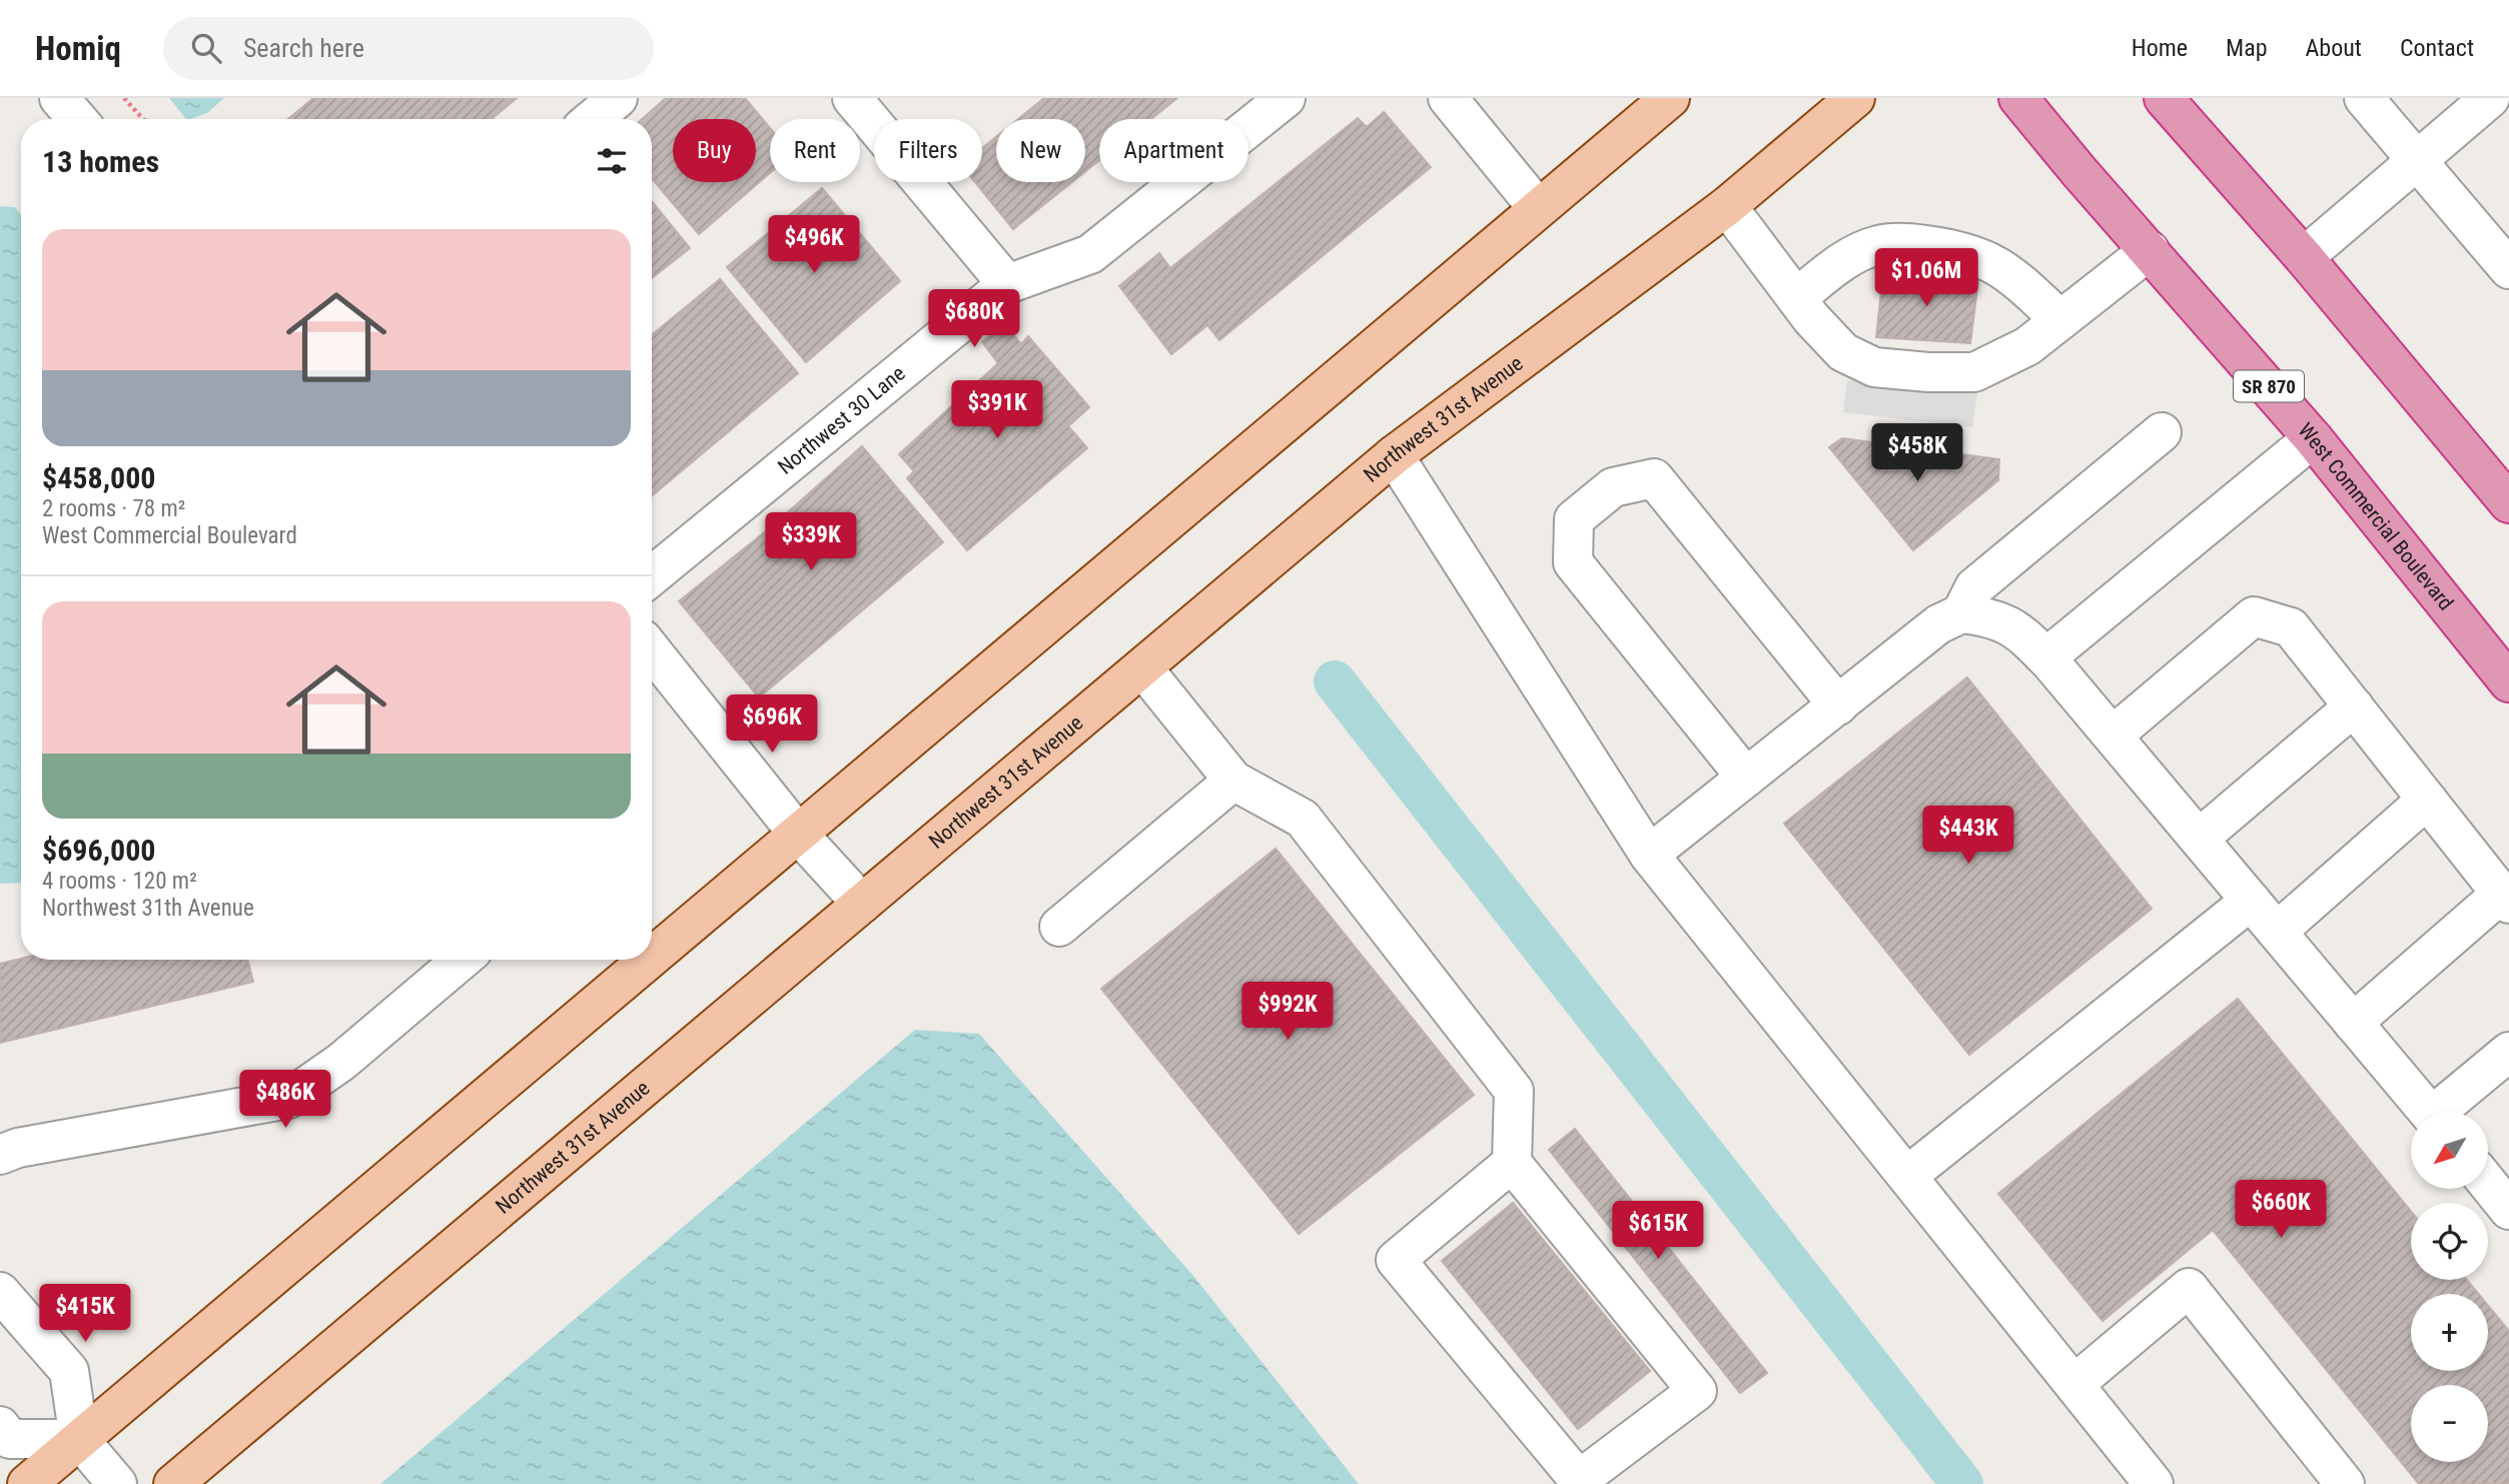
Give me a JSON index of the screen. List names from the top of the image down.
{
  "streets": {
    "highway": ["SR 870", "West Commercial Boulevard"],
    "main road": ["Northwest 31st Avenue"],
    "street": ["Northwest 30 Lane"]
  },
  "north": "bottom left",
  "page": {
    "header": "Homiq",
    "search": "Search here",
    "nav": [
      "Home",
      "Map",
      "About",
      "Contact"
    ],
    "chip": [
      "Buy",
      "Rent",
      "Filters",
      "New",
      "Apartment"
    ],
    "heading": "13 homes",
    "list": [
      {
        "name": "$458,000",
        "note": "2 rooms · 78 m² · West Commercial Boulevard"
      },
      {
        "name": "$696,000",
        "note": "4 rooms · 120 m² · Northwest 31th Avenue"
      }
    ],
    "price": [
      "$496K",
      "$1.06M",
      "$680K",
      "$391K",
      "$458K",
      "$339K",
      "$696K",
      "$443K",
      "$992K",
      "$486K",
      "$660K",
      "$615K",
      "$415K"
    ],
    "map_buttons": ["+", "−"]
  }
}
